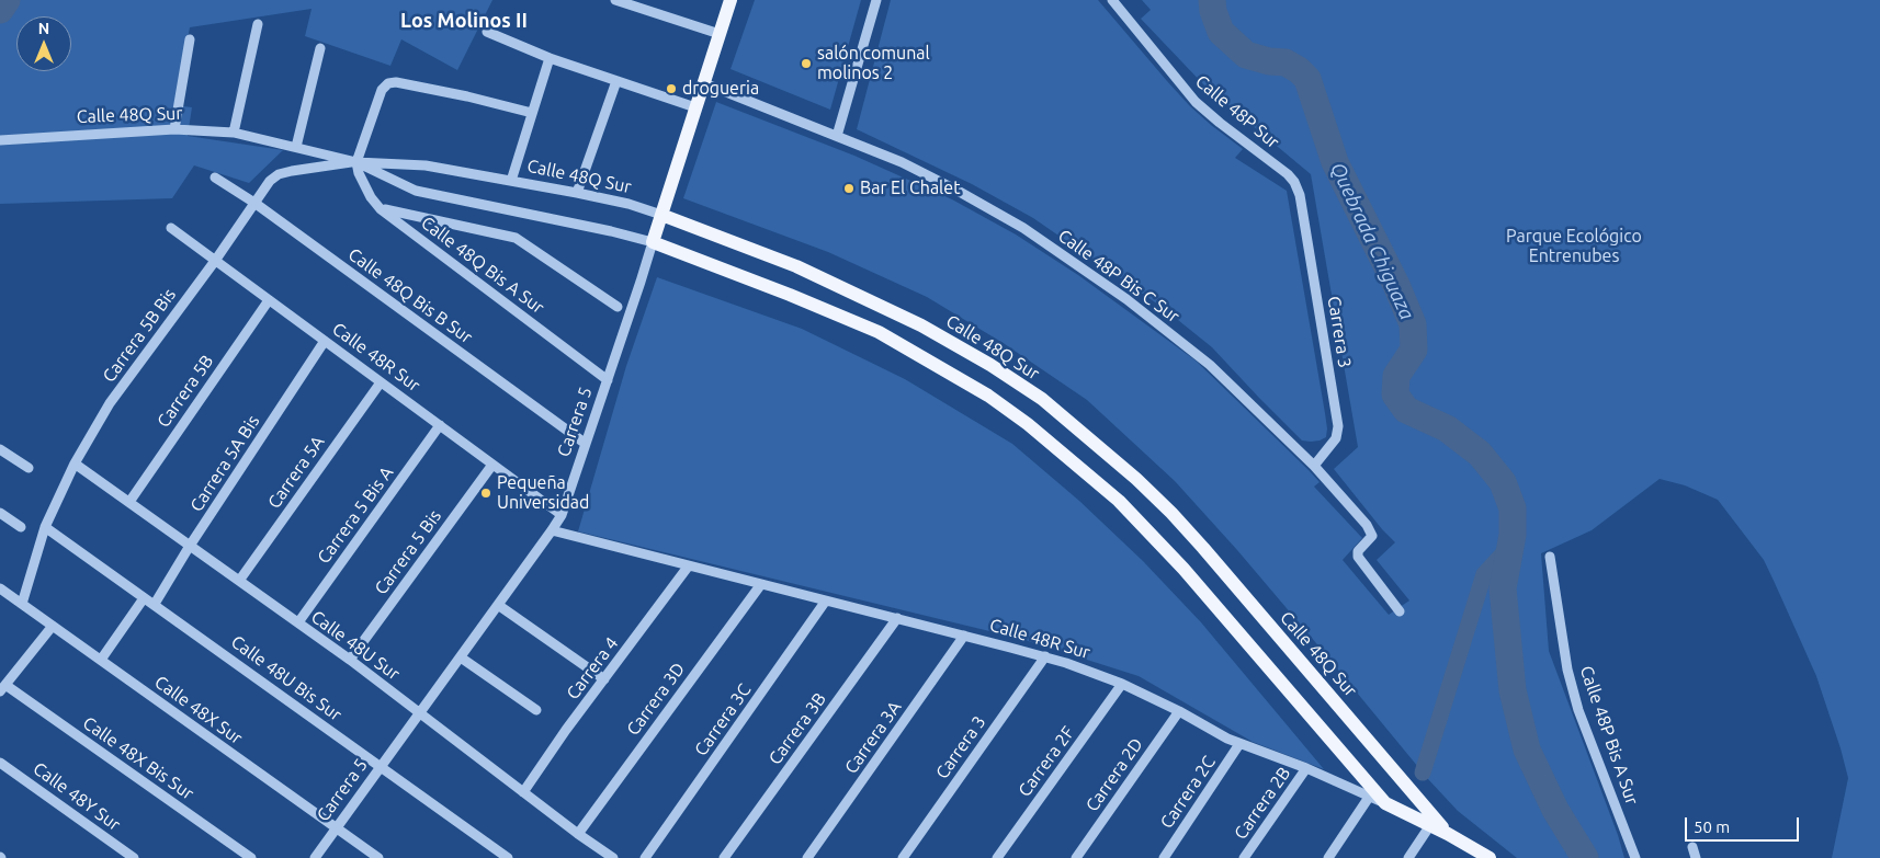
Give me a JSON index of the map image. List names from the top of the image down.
{
  "streets": {
    "main road": ["Calle 48Q Sur", "Calle 48R Sur", "Carrera 5"],
    "street": [
      "Calle 48P Sur",
      "Calle 48Q Bis A Sur",
      "Calle 48P Bis C Sur",
      "Calle 48Q Bis B Sur",
      "Carrera 3",
      "Carrera 5B Bis",
      "Carrera 5B",
      "Carrera 5A Bis",
      "Carrera 5A",
      "Carrera 5 Bis A",
      "Carrera 5 Bis",
      "Calle 48U Sur",
      "Carrera 4",
      "Calle 48U Bis Sur",
      "Carrera 3D",
      "Calle 48X Sur",
      "Carrera 3C",
      "Carrera 3B",
      "Calle 48P Bis A Sur",
      "Carrera 3A",
      "Calle 48X Bis Sur",
      "Carrera 2F",
      "Carrera 2D",
      "Carrera 2C",
      "Calle 48Y Sur",
      "Carrera 2B"
    ]
  },
  "crossings": [
    ["Calle 48P Sur", "Carrera 3"],
    ["Calle 48Q Sur", "Calle 48Q Bis A Sur"],
    ["Calle 48Q Sur", "Carrera 5B Bis"],
    ["Calle 48Q Sur", "Calle 48R Sur"],
    ["Calle 48Q Sur", "Carrera 5"],
    ["Calle 48Q Bis A Sur", "Carrera 5B Bis"],
    ["Calle 48Q Bis A Sur", "Carrera 5"],
    ["Calle 48P Bis C Sur", "Carrera 3"],
    ["Calle 48P Bis C Sur", "Carrera 5"],
    ["Calle 48Q Bis B Sur", "Carrera 5B Bis"],
    ["Calle 48Q Bis B Sur", "Carrera 5"],
    ["Carrera 3", "Calle 48R Sur"],
    ["Carrera 5B Bis", "Calle 48R Sur"],
    ["Carrera 5B Bis", "Calle 48U Sur"],
    ["Carrera 5B Bis", "Calle 48U Bis Sur"],
    ["Carrera 5B Bis", "Calle 48X Sur"],
    ["Calle 48R Sur", "Carrera 5B"],
    ["Calle 48R Sur", "Carrera 5"],
    ["Calle 48R Sur", "Carrera 5A Bis"],
    ["Calle 48R Sur", "Carrera 5A"],
    ["Calle 48R Sur", "Carrera 5 Bis A"],
    ["Calle 48R Sur", "Carrera 5 Bis"],
    ["Calle 48R Sur", "Carrera 4"],
    ["Calle 48R Sur", "Carrera 3D"],
    ["Calle 48R Sur", "Carrera 3C"],
    ["Calle 48R Sur", "Carrera 3B"],
    ["Calle 48R Sur", "Carrera 3A"],
    ["Calle 48R Sur", "Carrera 2F"],
    ["Calle 48R Sur", "Carrera 2D"],
    ["Calle 48R Sur", "Carrera 2C"],
    ["Calle 48R Sur", "Carrera 2B"],
    ["Carrera 5B", "Calle 48U Sur"],
    ["Carrera 5", "Calle 48U Sur"],
    ["Carrera 5", "Calle 48U Bis Sur"],
    ["Carrera 5", "Calle 48X Sur"],
    ["Carrera 5A Bis", "Calle 48U Sur"],
    ["Carrera 5A Bis", "Calle 48U Bis Sur"],
    ["Carrera 5A", "Calle 48U Sur"],
    ["Carrera 5 Bis A", "Calle 48U Sur"],
    ["Carrera 5 Bis", "Calle 48U Sur"],
    ["Calle 48U Sur", "Carrera 4"],
    ["Calle 48U Sur", "Carrera 3D"]
  ],
  "districts": ["Los Molinos II"],
  "water": ["Quebrada Chiguaza"],
  "parks": ["Parque Ecológico Entrenubes"],
  "places": [
    "salón comunal molinos 2",
    "drogueria",
    "Bar El Chalet",
    "Pequeña Universidad"
  ],
  "scale_bar": "50 m",
  "north": "top"
}
